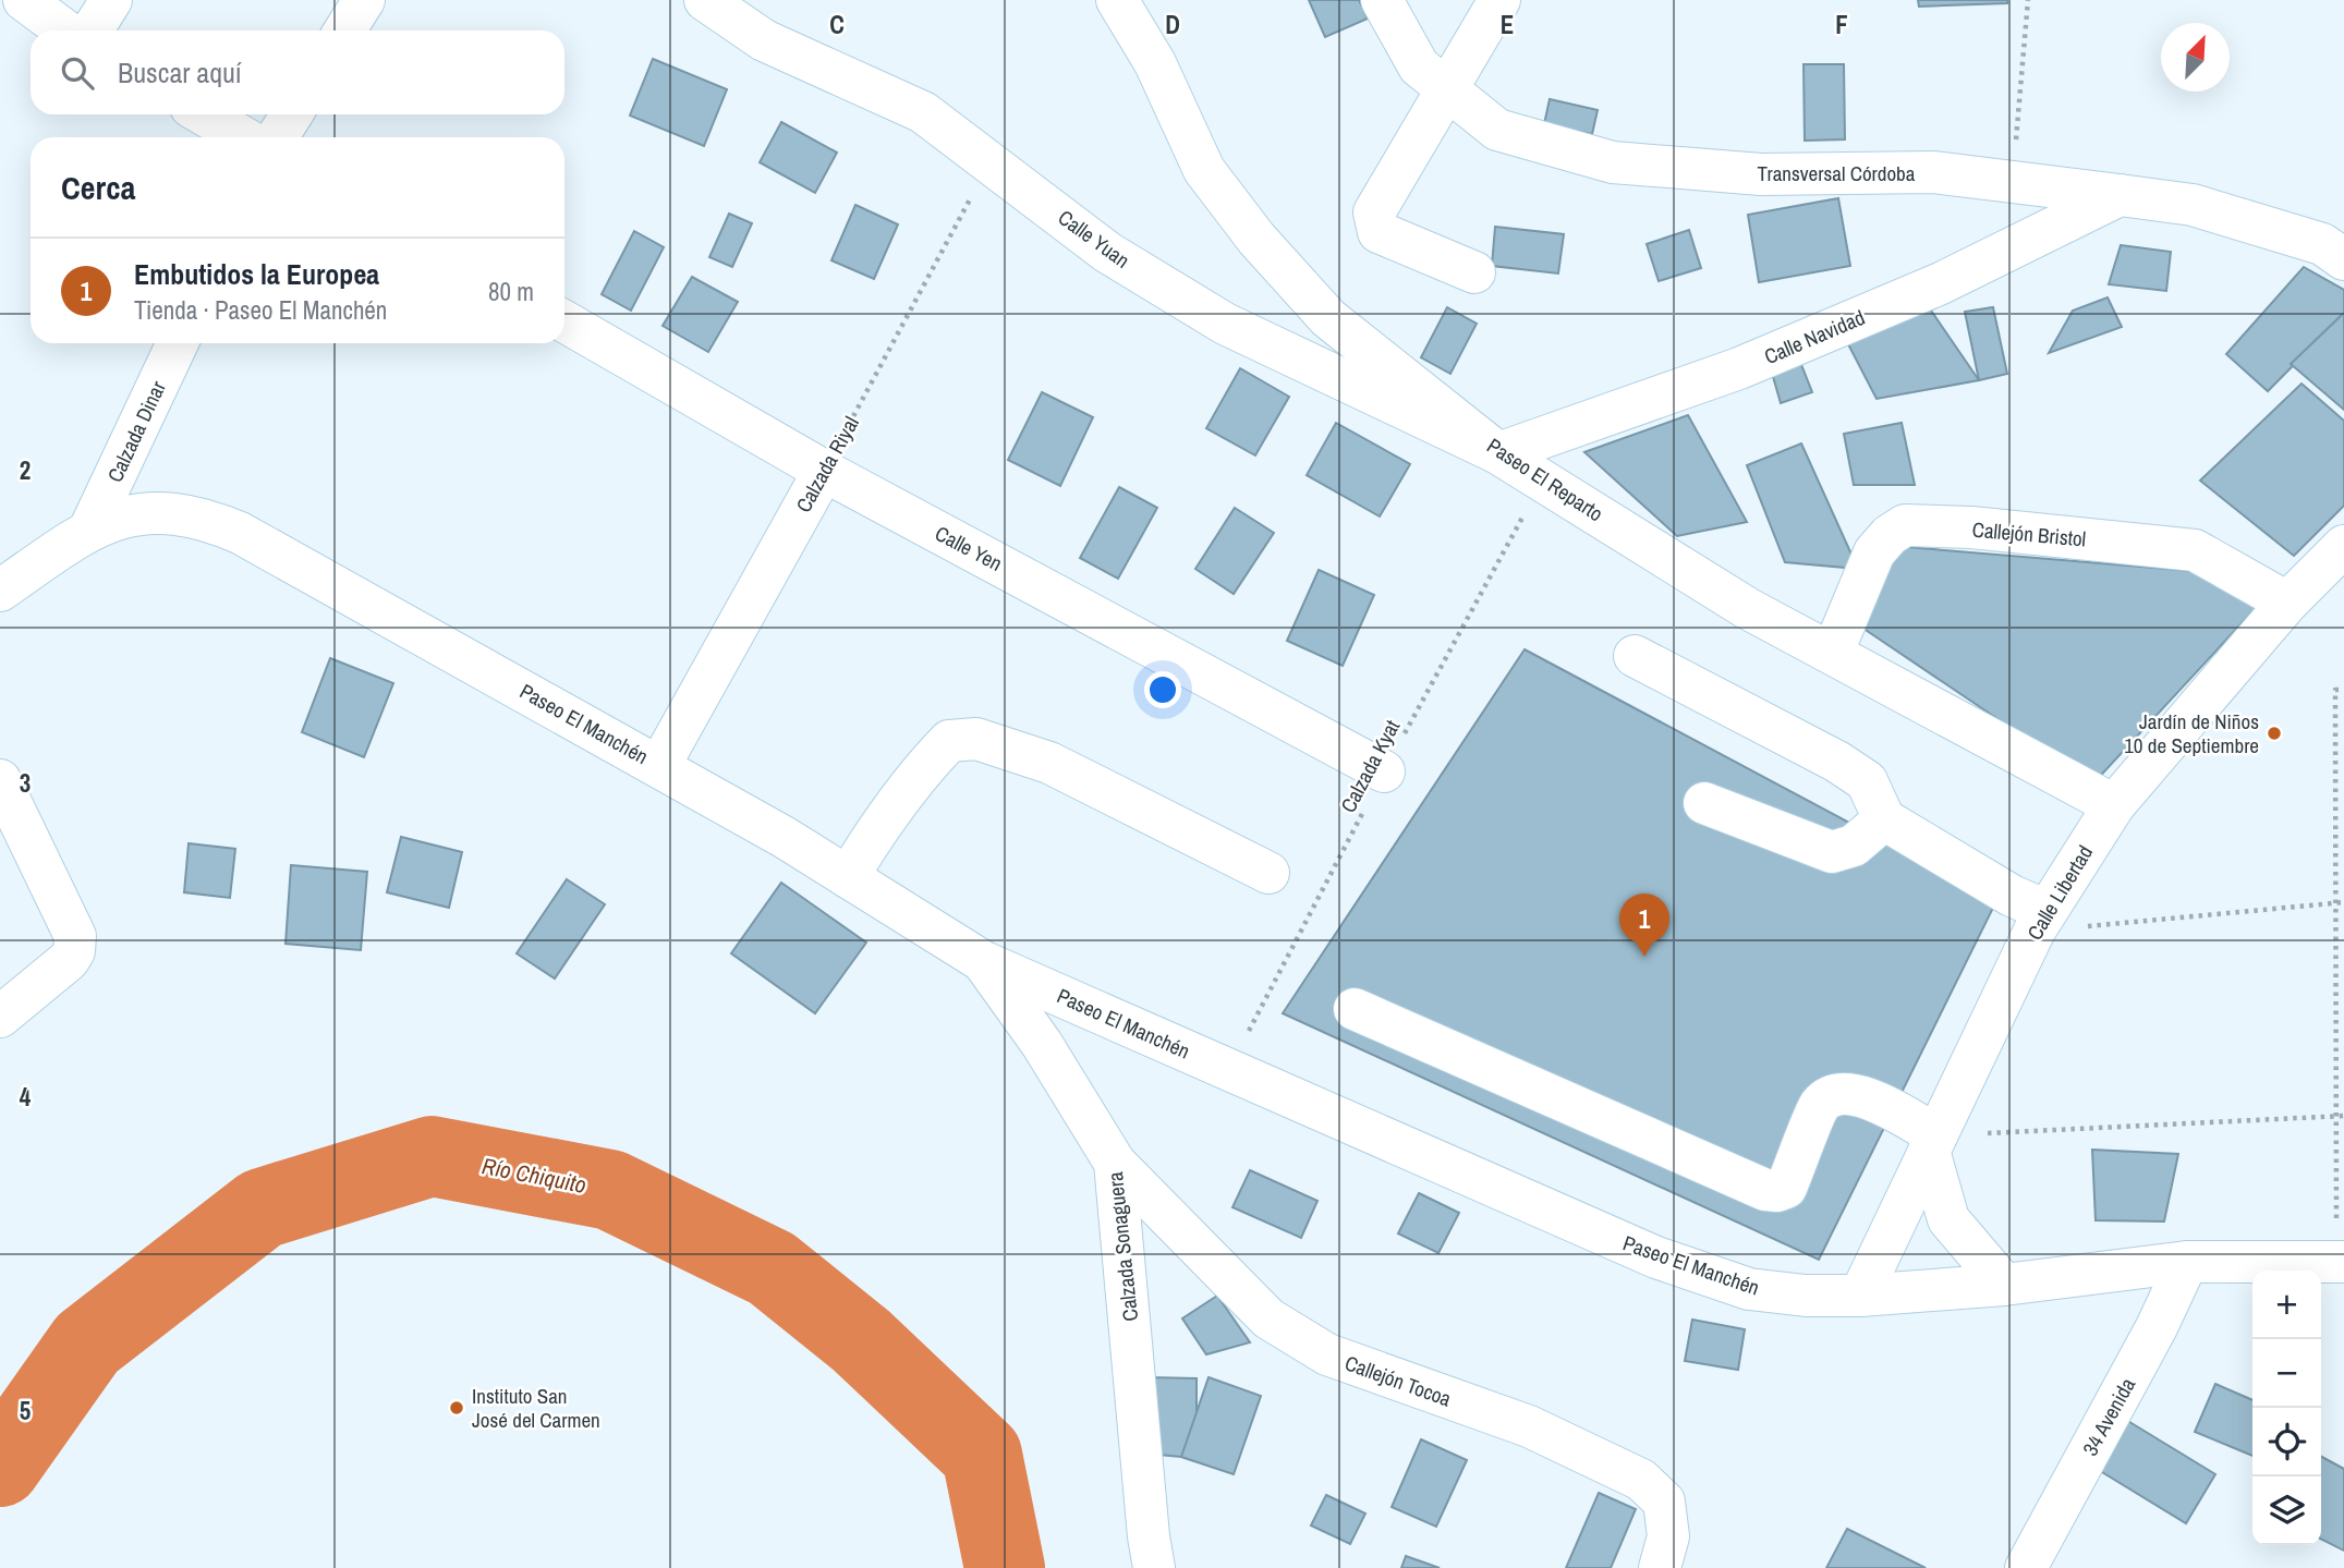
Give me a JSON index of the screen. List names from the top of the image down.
{
  "streets": {
    "street": [
      "Transversal Córdoba",
      "Calle Yuan",
      "Calle Navidad",
      "Calzada Dinar",
      "Calzada Riyal",
      "Paseo El Reparto",
      "Callejón Bristol",
      "Calle Yen",
      "Paseo El Manchén",
      "Calle Libertad",
      "Calzada Sonaguera",
      "Callejón Tocoa",
      "34 Avenida"
    ],
    "path": ["Calzada Kyat"]
  },
  "crossings": [
    ["Transversal Córdoba", "Calle Navidad"],
    ["Calle Yuan", "Calle Navidad"],
    ["Calle Yuan", "Calzada Riyal"],
    ["Calle Yuan", "Paseo El Reparto"],
    ["Calle Navidad", "Paseo El Reparto"],
    ["Calzada Dinar", "Paseo El Manchén"],
    ["Calzada Riyal", "Calle Yen"],
    ["Calzada Riyal", "Paseo El Manchén"],
    ["Paseo El Reparto", "Callejón Bristol"],
    ["Paseo El Reparto", "Calzada Kyat"],
    ["Paseo El Reparto", "Calle Libertad"],
    ["Callejón Bristol", "Calle Libertad"],
    ["Calle Yen", "Calzada Kyat"],
    ["Paseo El Manchén", "Calzada Kyat"],
    ["Paseo El Manchén", "Calle Libertad"],
    ["Paseo El Manchén", "Calzada Sonaguera"],
    ["Paseo El Manchén", "34 Avenida"],
    ["Calzada Sonaguera", "Callejón Tocoa"]
  ],
  "water": ["Río Chiquito"],
  "places": ["Jardín de Niños 10 de Septiembre", "Instituto San José del Carmen"],
  "north": "top right",
  "page": {
    "search": "Buscar aquí",
    "heading": "Cerca",
    "list": [
      {
        "mark": "1",
        "name": "Embutidos la Europea",
        "note": "Tienda · Paseo El Manchén",
        "value": "80 m"
      }
    ],
    "pins": "1",
    "map_buttons": ["+", "−"]
  },
  "grid": {
    "columns": [
      "C",
      "D",
      "E",
      "F"
    ],
    "rows": [
      "2",
      "3",
      "4",
      "5"
    ]
  }
}
